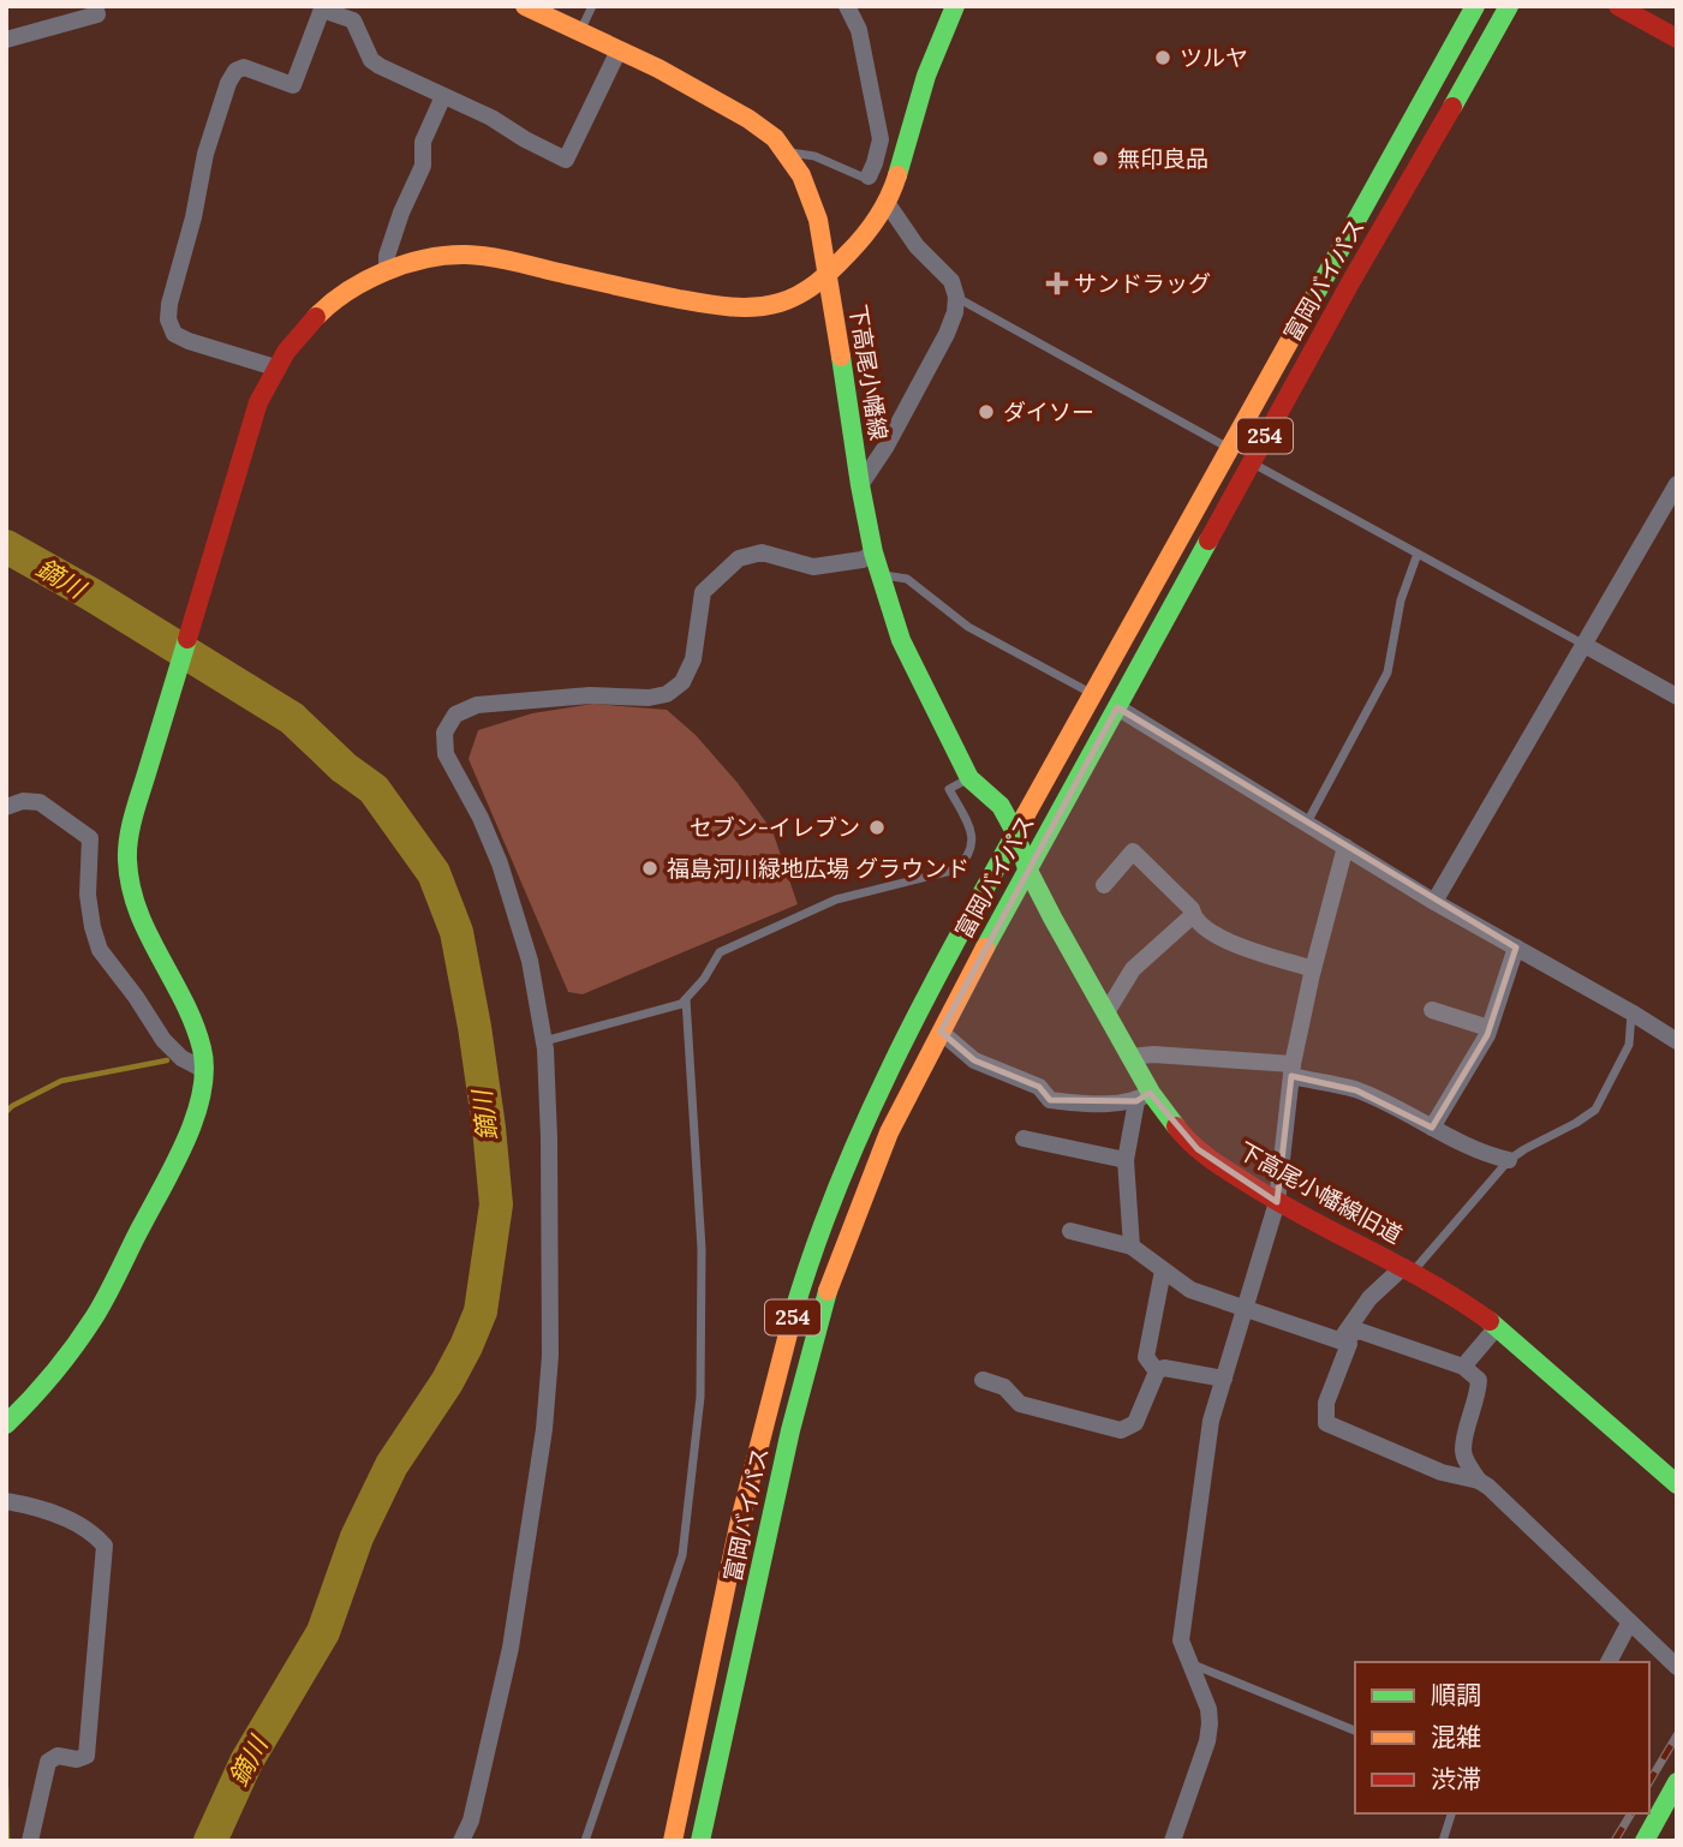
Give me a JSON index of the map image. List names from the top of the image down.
{
  "streets": {
    "main road": [
      "富岡バイパス",
      "下高尾小幡線",
      "254",
      "下高尾小幡線旧道"
    ]
  },
  "crossings": [
    ["富岡バイパス", "下高尾小幡線"],
    ["富岡バイパス", "下高尾小幡線旧道"],
    ["下高尾小幡線", "下高尾小幡線旧道"]
  ],
  "water": ["鏑川"],
  "places": {
    "other": [
      "ツルヤ",
      "無印良品",
      "ダイソー",
      "セブン-イレブン",
      "福島河川緑地広場 グラウンド"
    ],
    "health": ["サンドラッグ"]
  },
  "legend": ["順調", "混雑", "渋滞"]
}
